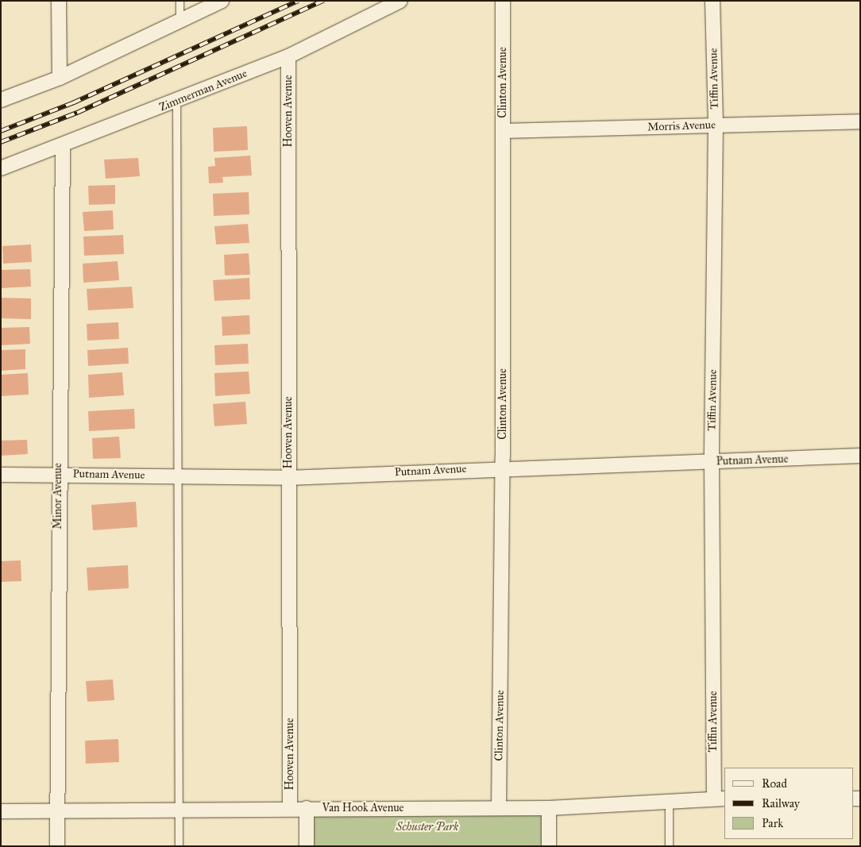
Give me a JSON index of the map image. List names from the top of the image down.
{
  "streets": {
    "street": [
      "Tiffin Avenue",
      "Clinton Avenue",
      "Zimmerman Avenue",
      "Hooven Avenue",
      "Morris Avenue",
      "Putnam Avenue",
      "Minor Avenue",
      "Van Hook Avenue"
    ]
  },
  "crossings": [
    ["Tiffin Avenue", "Morris Avenue"],
    ["Tiffin Avenue", "Putnam Avenue"],
    ["Tiffin Avenue", "Van Hook Avenue"],
    ["Clinton Avenue", "Morris Avenue"],
    ["Clinton Avenue", "Putnam Avenue"],
    ["Clinton Avenue", "Van Hook Avenue"],
    ["Zimmerman Avenue", "Hooven Avenue"],
    ["Zimmerman Avenue", "Minor Avenue"],
    ["Hooven Avenue", "Putnam Avenue"],
    ["Hooven Avenue", "Van Hook Avenue"],
    ["Putnam Avenue", "Minor Avenue"],
    ["Minor Avenue", "Van Hook Avenue"]
  ],
  "parks": ["Schuster Park"],
  "legend": ["Road", "Railway", "Park"]
}
